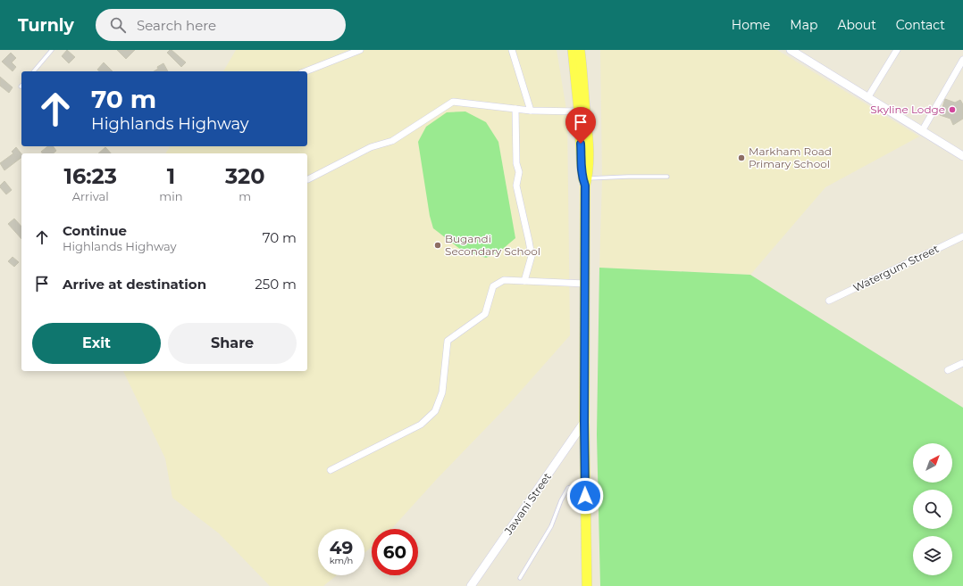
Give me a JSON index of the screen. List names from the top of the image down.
{
  "streets": {
    "street": ["Watergum Street", "Jawani Street"]
  },
  "places": ["Skyline Lodge", "Markham Road Primary School", "Bugandi Secondary School"],
  "north": "top right",
  "page": {
    "header": "Turnly",
    "search": "Search here",
    "nav": [
      "Home",
      "Map",
      "About",
      "Contact"
    ],
    "turn": ["70 m", "Highlands Highway"],
    "eta": [
      "16:23",
      "Arrival",
      "1",
      "min",
      "320",
      "m"
    ],
    "list": [
      {
        "name": "Continue",
        "note": "Highlands Highway",
        "value": "70 m"
      },
      {
        "name": "Arrive at destination",
        "value": "250 m"
      }
    ],
    "buttons": ["Exit", "Share"],
    "speed": "49 km/h",
    "limit": "60"
  }
}
